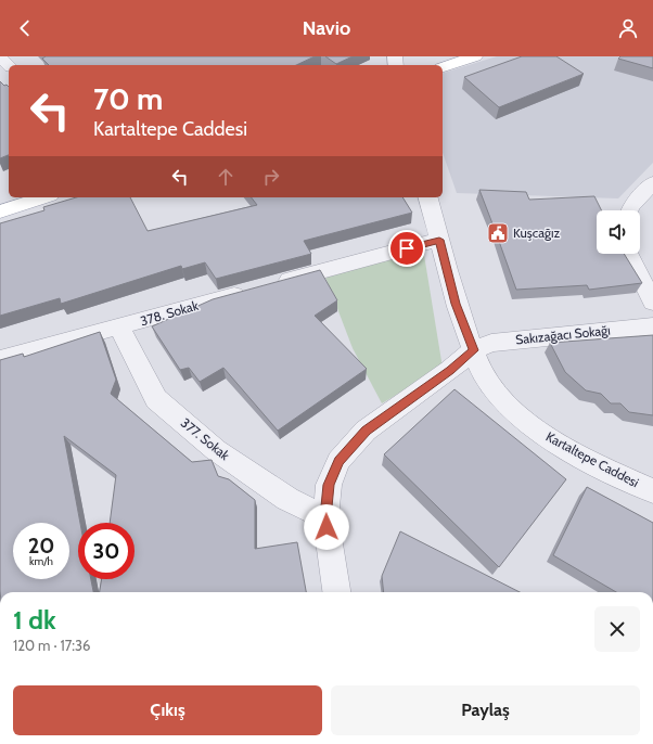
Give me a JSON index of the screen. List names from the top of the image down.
{
  "streets": {
    "street": [
      "378. Sokak",
      "Sakızağacı Sokağı",
      "377. Sokak",
      "Kartaltepe Caddesi"
    ]
  },
  "crossings": [
    ["378. Sokak", "377. Sokak"],
    ["Sakızağacı Sokağı", "377. Sokak"],
    ["Sakızağacı Sokağı", "Kartaltepe Caddesi"]
  ],
  "places": {
    "public building": ["Kuşcağız"]
  },
  "page": {
    "header": "Navio",
    "turn": ["70 m", "Kartaltepe Caddesi"],
    "speed": "20 km/h",
    "limit": "30",
    "heading": ["1 dk", "120 m · 17:36"],
    "buttons": ["Çıkış", "Paylaş"]
  }
}
